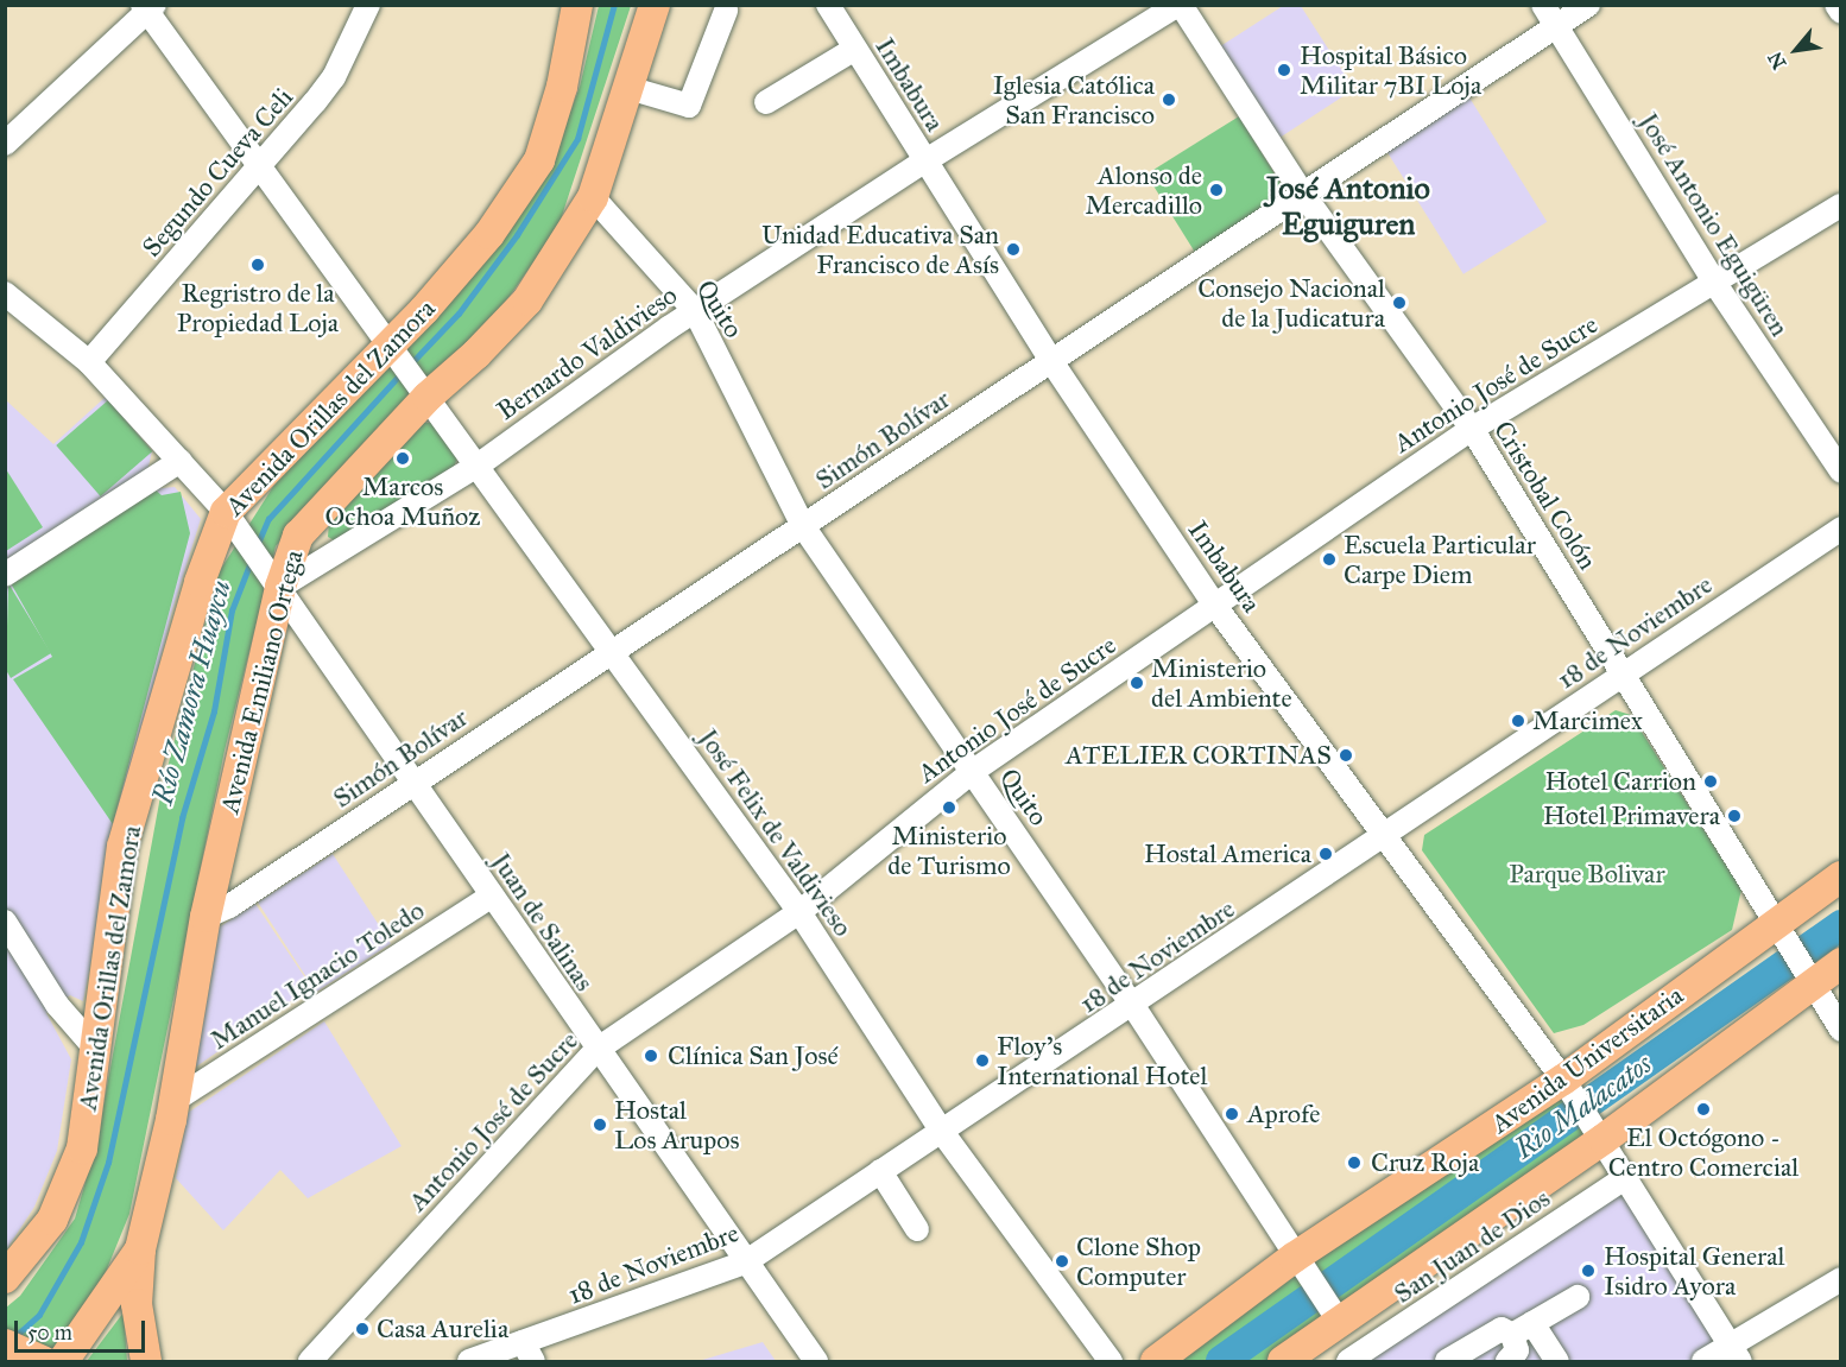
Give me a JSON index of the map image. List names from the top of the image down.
{
  "streets": {
    "main road": ["Avenida Orillas del Zamora", "Avenida Emiliano Ortega", "Avenida Universitaria"],
    "street": [
      "Imbabura",
      "Segundo Cueva Celi",
      "José Antonio Eguigüren",
      "Quito",
      "Bernardo Valdivieso",
      "Antonio José de Sucre",
      "Simón Bolívar",
      "Cristobal Colón",
      "18 de Noviembre",
      "José Felix de Valdivieso",
      "Juan de Salinas",
      "Manuel Ignacio Toledo",
      "San Juan de Dios"
    ]
  },
  "crossings": [
    ["Imbabura", "Bernardo Valdivieso"],
    ["Imbabura", "Antonio José de Sucre"],
    ["Imbabura", "Simón Bolívar"],
    ["Imbabura", "18 de Noviembre"],
    ["Imbabura", "Avenida Universitaria"],
    ["Imbabura", "San Juan de Dios"],
    ["Segundo Cueva Celi", "José Felix de Valdivieso"],
    ["Segundo Cueva Celi", "Juan de Salinas"],
    ["José Antonio Eguigüren", "Antonio José de Sucre"],
    ["José Antonio Eguigüren", "Simón Bolívar"],
    ["Quito", "Bernardo Valdivieso"],
    ["Quito", "Antonio José de Sucre"],
    ["Quito", "Simón Bolívar"],
    ["Quito", "18 de Noviembre"],
    ["Quito", "Avenida Emiliano Ortega"],
    ["Quito", "Avenida Universitaria"],
    ["Bernardo Valdivieso", "Cristobal Colón"],
    ["Bernardo Valdivieso", "Avenida Emiliano Ortega"],
    ["Bernardo Valdivieso", "José Felix de Valdivieso"],
    ["Bernardo Valdivieso", "Juan de Salinas"],
    ["Antonio José de Sucre", "Cristobal Colón"],
    ["Antonio José de Sucre", "José Felix de Valdivieso"],
    ["Antonio José de Sucre", "Juan de Salinas"],
    ["Avenida Orillas del Zamora", "José Felix de Valdivieso"],
    ["Avenida Orillas del Zamora", "Juan de Salinas"],
    ["Simón Bolívar", "Cristobal Colón"],
    ["Simón Bolívar", "Avenida Emiliano Ortega"],
    ["Simón Bolívar", "José Felix de Valdivieso"],
    ["Simón Bolívar", "Juan de Salinas"],
    ["Cristobal Colón", "18 de Noviembre"],
    ["Cristobal Colón", "Avenida Universitaria"],
    ["18 de Noviembre", "José Felix de Valdivieso"],
    ["18 de Noviembre", "Juan de Salinas"],
    ["Avenida Emiliano Ortega", "José Felix de Valdivieso"],
    ["Avenida Emiliano Ortega", "Juan de Salinas"],
    ["Avenida Emiliano Ortega", "Manuel Ignacio Toledo"],
    ["Juan de Salinas", "Manuel Ignacio Toledo"]
  ],
  "districts": ["José Antonio Eguiguren"],
  "water": ["Río Zamora Huaycu", "Rio Malacatos"],
  "parks": ["Parque Bolivar"],
  "places": [
    "Hospital Básico Militar 7BI Loja",
    "Iglesia Católica San Francisco",
    "Alonso de Mercadillo",
    "Unidad Educativa San Francisco de Asís",
    "Regristro de la Propiedad Loja",
    "Consejo Nacional de la Judicatura",
    "Marcos Ochoa Muñoz",
    "Escuela Particular Carpe Diem",
    "Ministerio del Ambiente",
    "Marcimex",
    "ATELIER CORTINAS",
    "Hotel Carrion",
    "Ministerio de Turismo",
    "Hotel Primavera",
    "Hostal America",
    "Clínica San José",
    "Floy's International Hotel",
    "El Octógono - Centro Comercial",
    "Aprofe",
    "Hostal Los Arupos",
    "Cruz Roja",
    "Clone Shop Computer",
    "Hospital General Isidro Ayora",
    "Casa Aurelia"
  ],
  "scale_bar": "50 m",
  "north": "bottom left"
}
